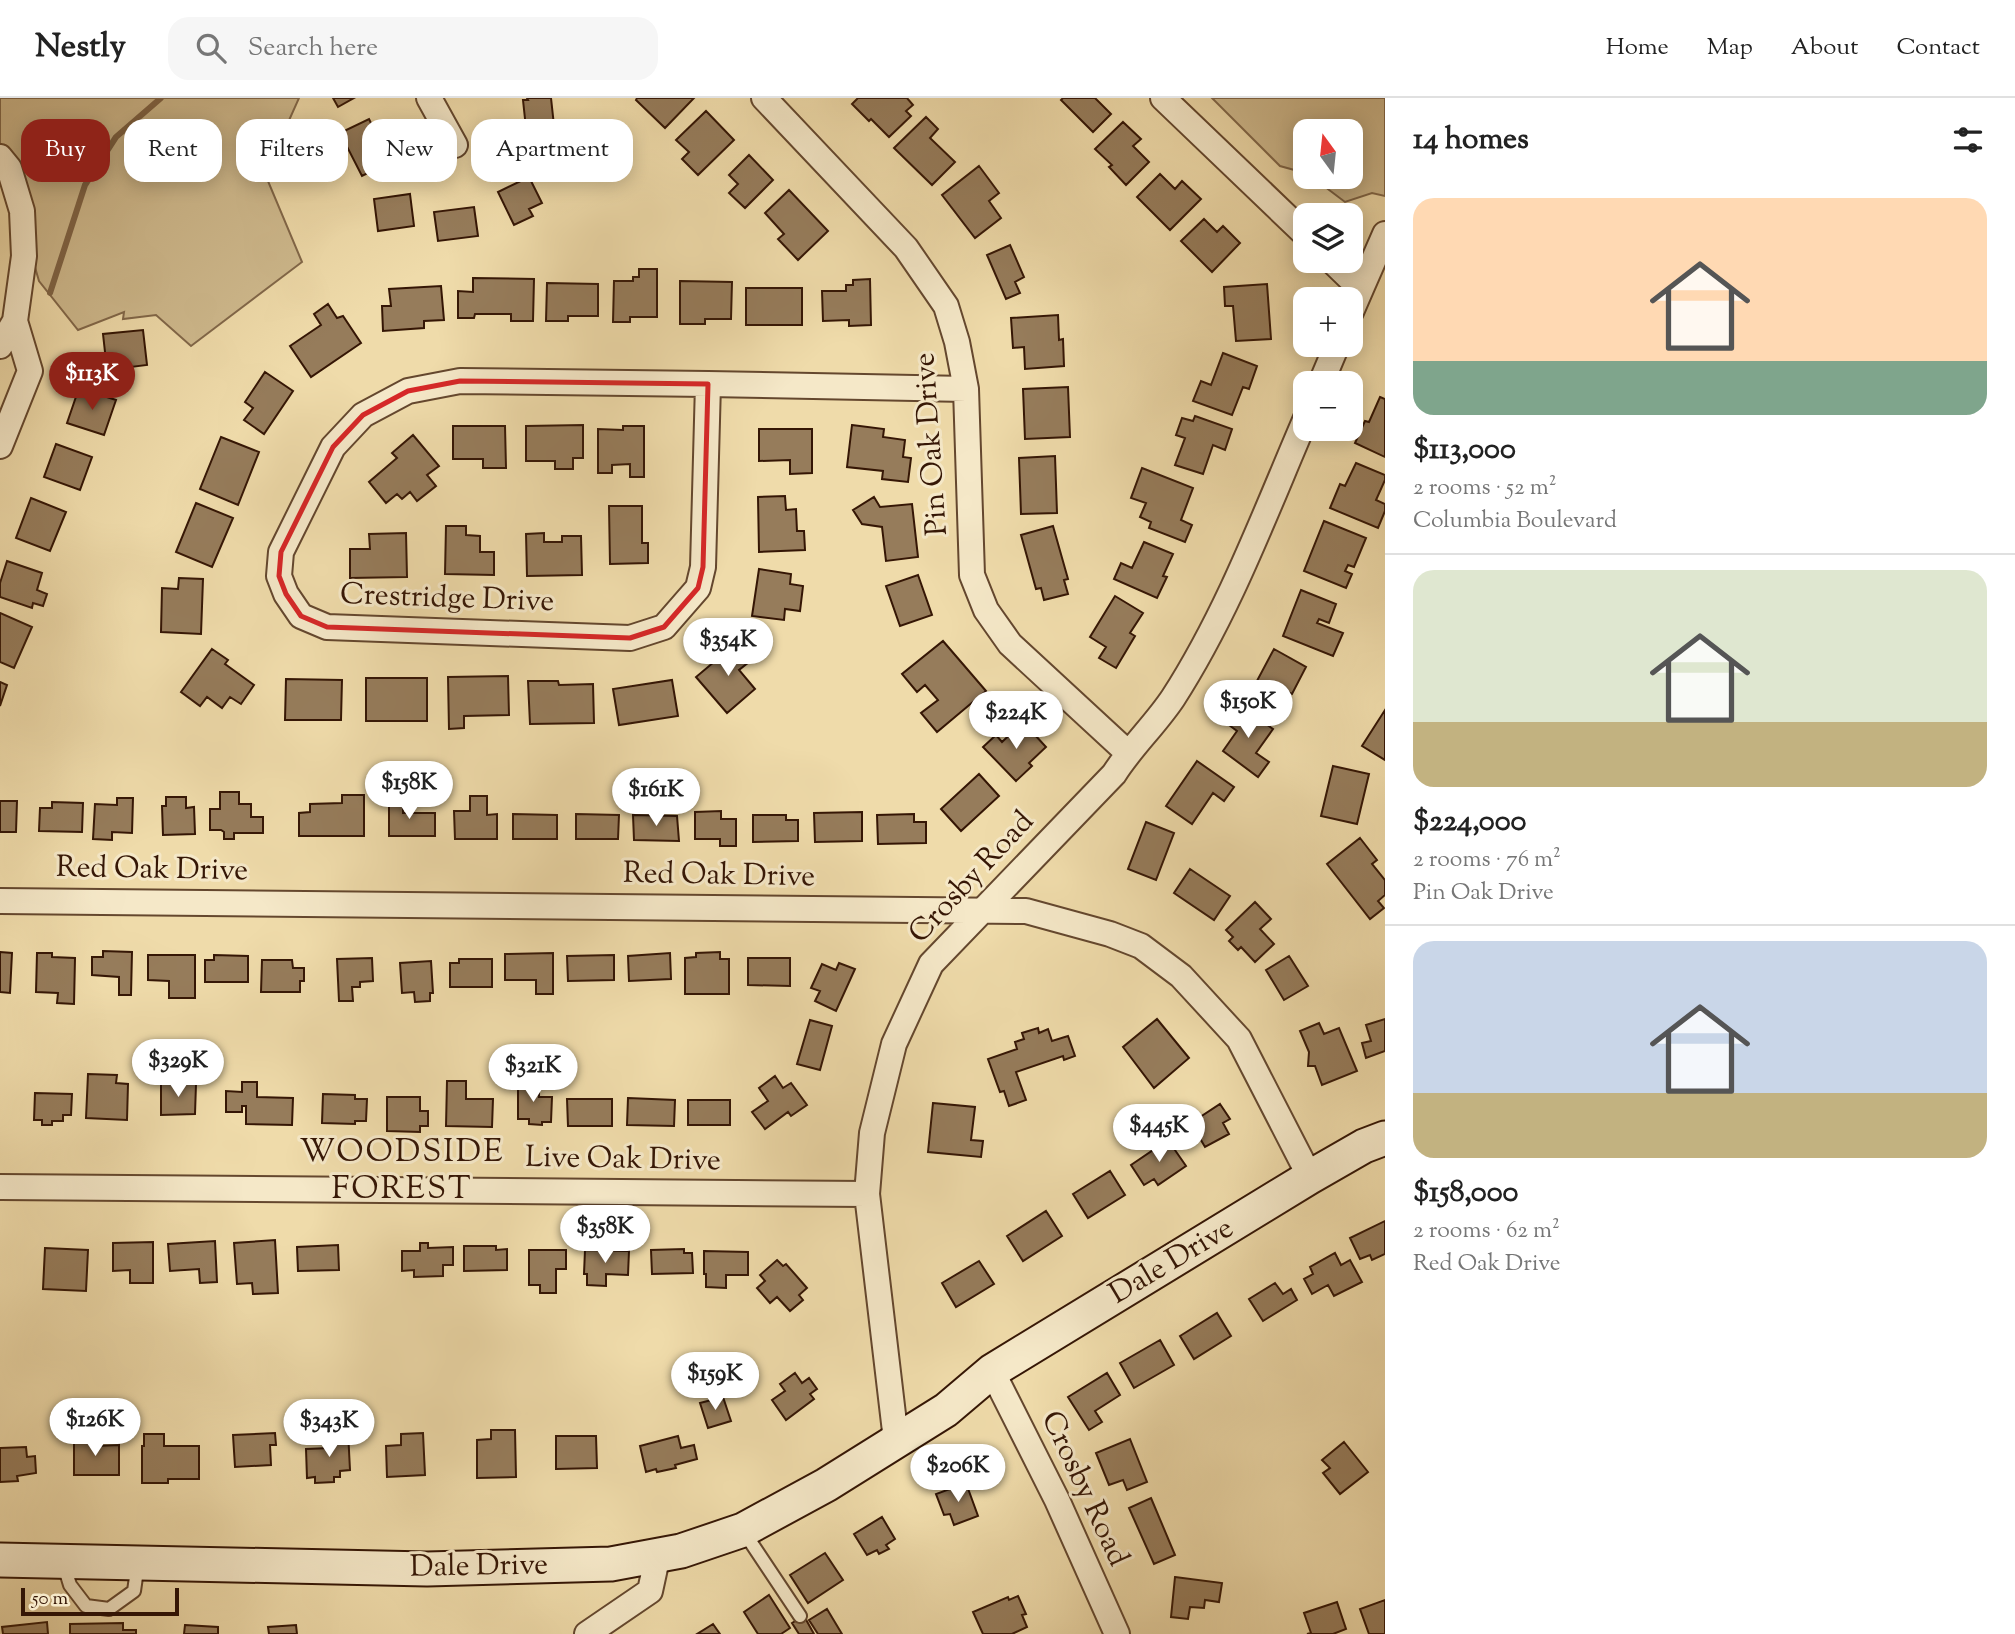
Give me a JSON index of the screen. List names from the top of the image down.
{
  "streets": {
    "street": [
      "Pin Oak Drive",
      "Crestridge Drive",
      "Red Oak Drive",
      "Crosby Road",
      "Live Oak Drive",
      "Dale Drive"
    ]
  },
  "crossings": [
    ["Pin Oak Drive", "Crestridge Drive"],
    ["Pin Oak Drive", "Crosby Road"],
    ["Red Oak Drive", "Crosby Road"],
    ["Red Oak Drive", "Dale Drive"],
    ["Crosby Road", "Live Oak Drive"],
    ["Crosby Road", "Dale Drive"]
  ],
  "districts": ["WOODSIDE FOREST"],
  "scale_bar": "50 m",
  "north": "top",
  "page": {
    "header": "Nestly",
    "search": "Search here",
    "nav": [
      "Home",
      "Map",
      "About",
      "Contact"
    ],
    "heading": "14 homes",
    "map_buttons": ["+", "−"],
    "chip": [
      "Buy",
      "Rent",
      "Filters",
      "New",
      "Apartment"
    ],
    "list": [
      {
        "name": "$113,000",
        "note": "2 rooms · 52 m² · Columbia Boulevard"
      },
      {
        "name": "$224,000",
        "note": "2 rooms · 76 m² · Pin Oak Drive"
      },
      {
        "name": "$158,000",
        "note": "2 rooms · 62 m² · Red Oak Drive"
      }
    ],
    "price": [
      "$113K",
      "$354K",
      "$150K",
      "$224K",
      "$158K",
      "$161K",
      "$329K",
      "$321K",
      "$445K",
      "$358K",
      "$159K",
      "$126K",
      "$343K",
      "$206K"
    ],
    "scale": "50 m"
  }
}
